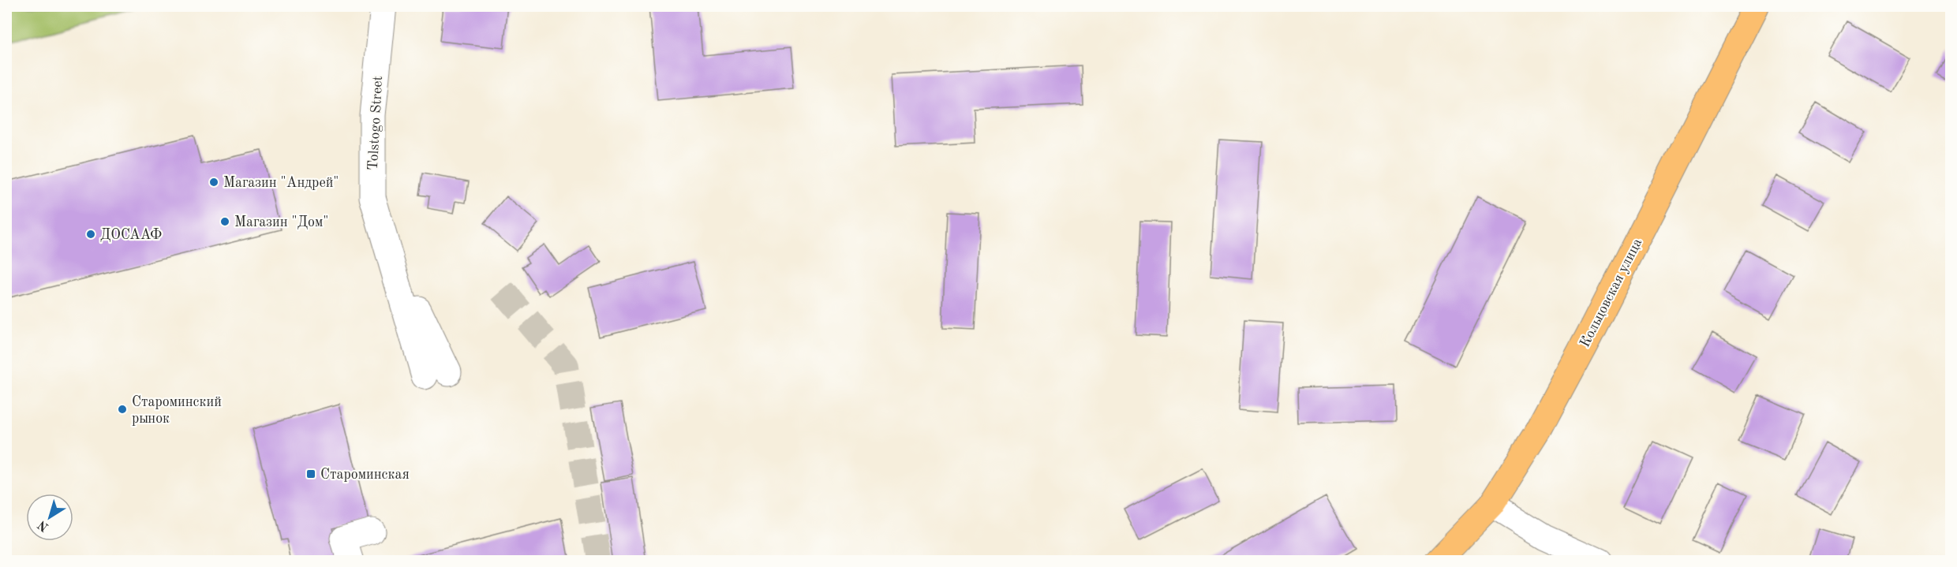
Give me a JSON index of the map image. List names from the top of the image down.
{
  "streets": {
    "main road": ["Кольцовская улица"],
    "street": ["Tolstogo Street"]
  },
  "places": {
    "other": [
      "Магазин \"Андрей\"",
      "Магазин \"Дом\"",
      "ДОСААФ",
      "Староминский рынок"
    ],
    "transit": ["Староминская"]
  },
  "north": "bottom left"
}
